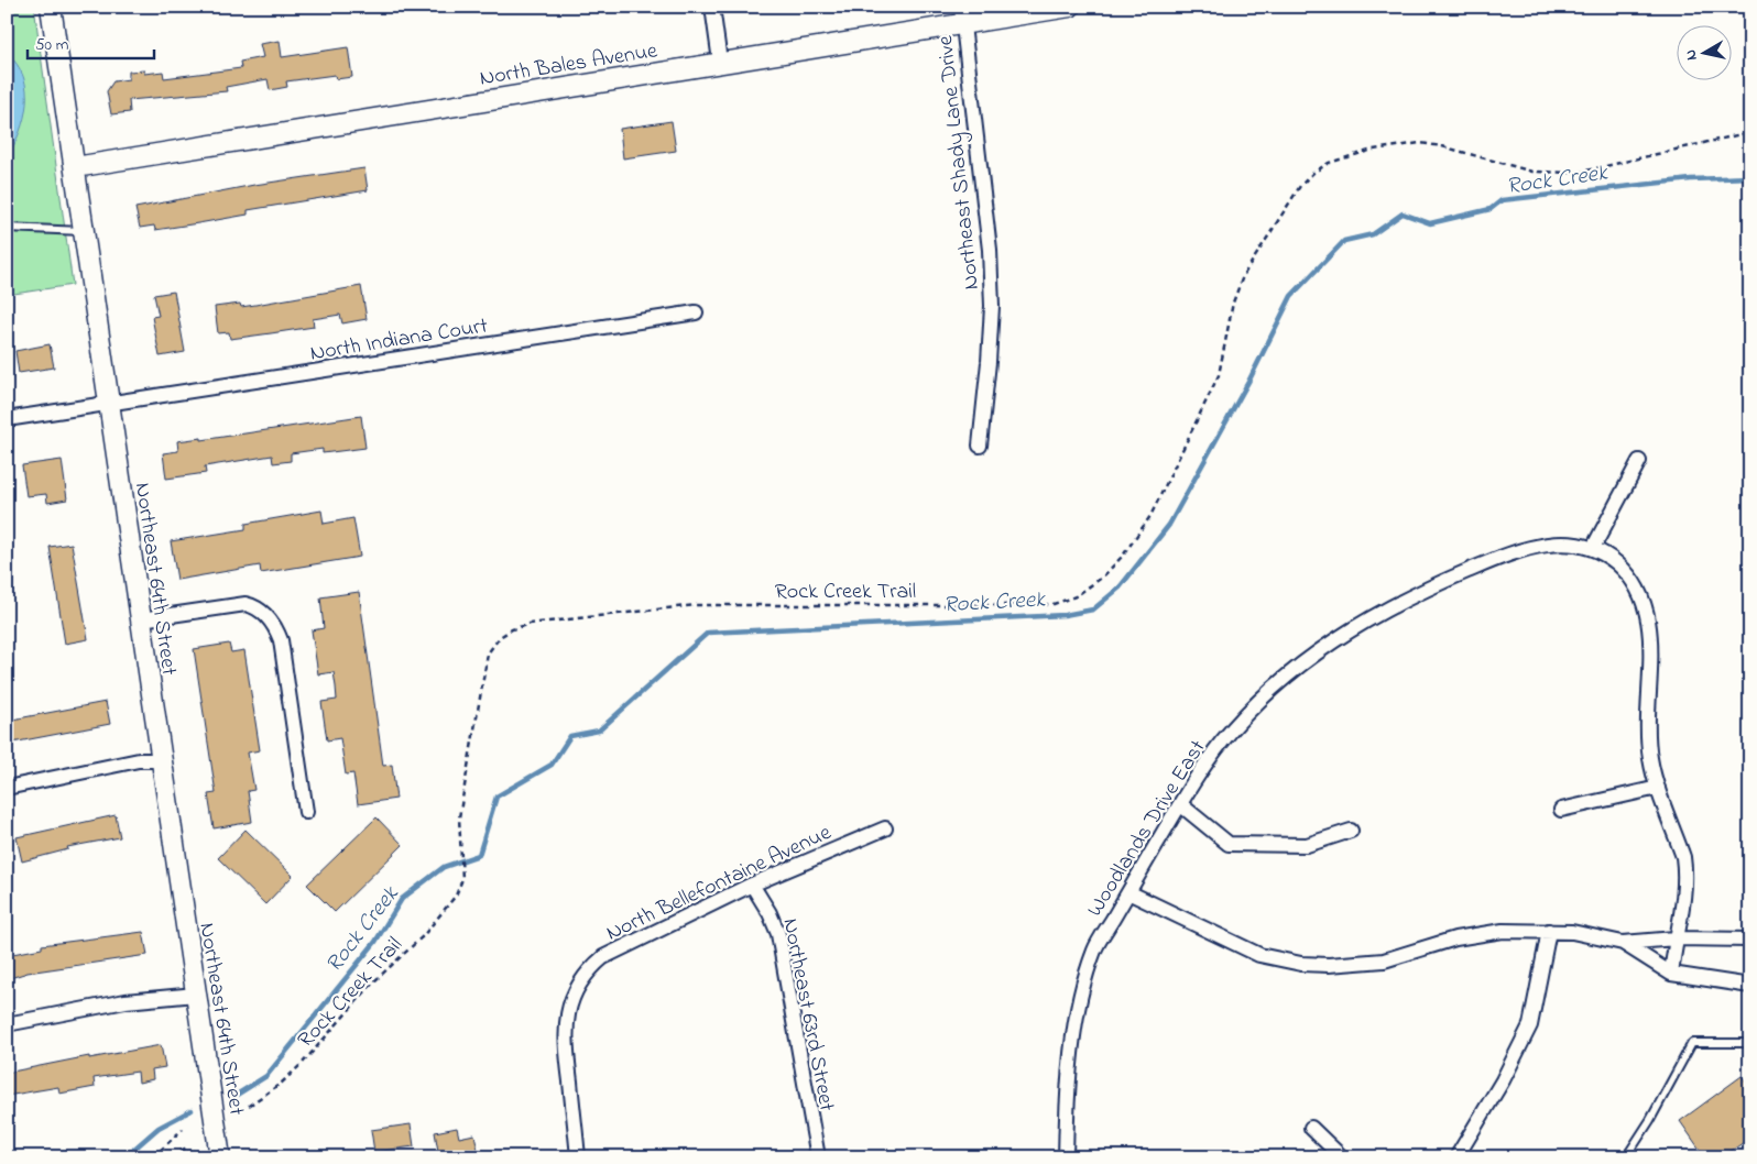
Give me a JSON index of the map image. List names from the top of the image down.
{
  "streets": {
    "street": [
      "North Bales Avenue",
      "Northeast Shady Lane Drive",
      "North Indiana Court",
      "Northeast 64th Street",
      "Woodlands Drive East",
      "North Bellefontaine Avenue",
      "Northeast 63rd Street"
    ],
    "path": ["Rock Creek Trail"]
  },
  "crossings": [
    ["North Bales Avenue", "Northeast Shady Lane Drive"],
    ["North Bales Avenue", "Northeast 64th Street"],
    ["North Indiana Court", "Northeast 64th Street"],
    ["North Bellefontaine Avenue", "Northeast 63rd Street"]
  ],
  "water": ["Rock Creek"],
  "scale_bar": "50 m",
  "north": "left"
}
